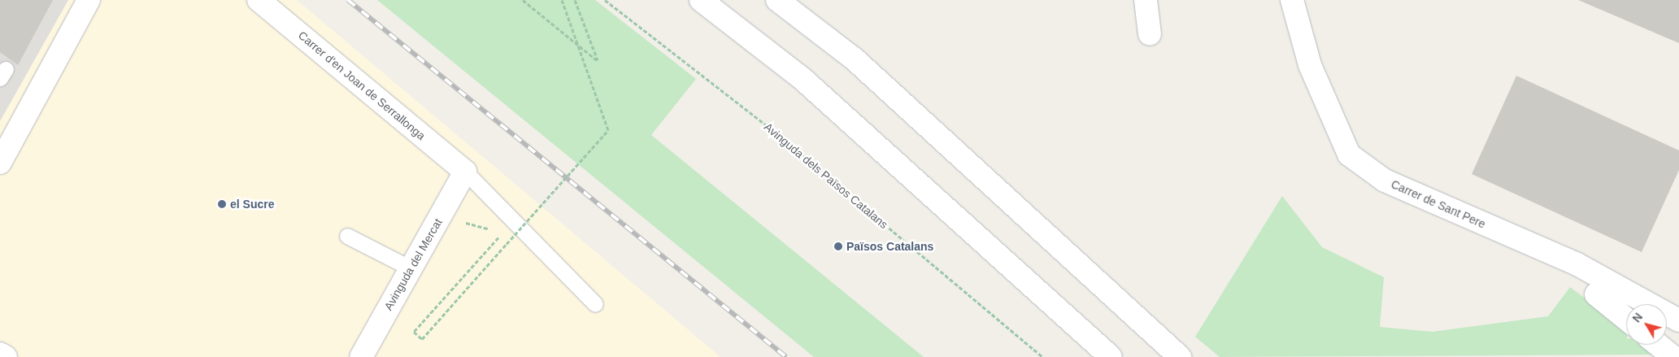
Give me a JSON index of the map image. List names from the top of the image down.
{
  "streets": {
    "street": ["Carrer d'en Joan de Serrallonga", "Carrer de Sant Pere", "Avinguda del Mercat"],
    "path": ["Avinguda dels Països Catalans"]
  },
  "crossings": [
    ["Carrer d'en Joan de Serrallonga", "Avinguda del Mercat"]
  ],
  "places": ["el Sucre", "Països Catalans"],
  "north": "top left"
}
